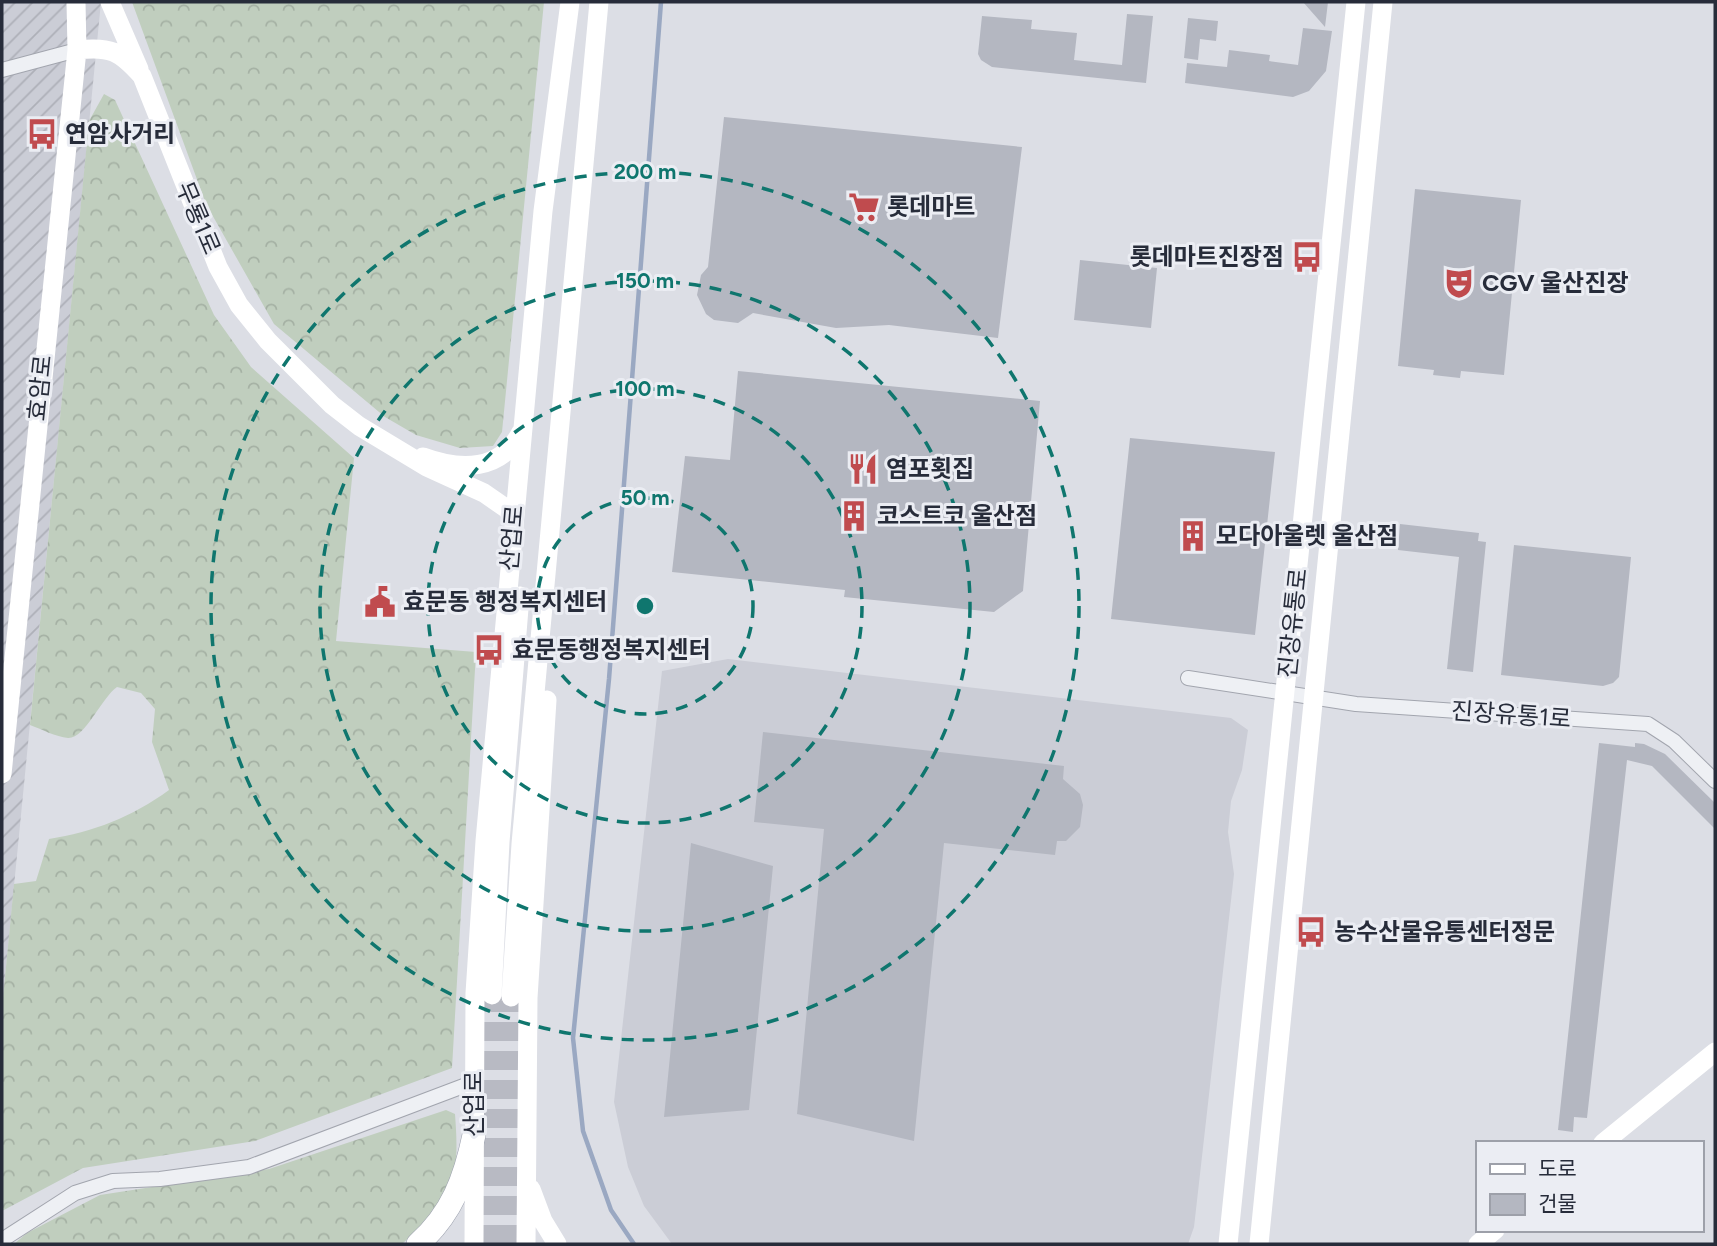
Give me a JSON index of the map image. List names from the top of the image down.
{
  "streets": {
    "main road": [
      "무룡1로",
      "효암로",
      "산업로",
      "진장유통로"
    ],
    "street": ["진장유통1로"]
  },
  "crossings": [
    ["무룡1로", "효암로"],
    ["진장유통로", "진장유통1로"]
  ],
  "places": {
    "bus stop": [
      "연암사거리",
      "롯데마트진장점",
      "효문동행정복지센터",
      "농수산물유통센터정문"
    ],
    "supermarket": ["롯데마트"],
    "theatre": ["CGV 울산진장"],
    "restaurant": ["염포횟집"],
    "building": ["코스트코 울산점", "모다아울렛 울산점"],
    "public building": ["효문동 행정복지센터"]
  },
  "legend": ["도로", "건물"],
  "rings": [
    "200 m",
    "150 m",
    "100 m",
    "50 m"
  ]
}
